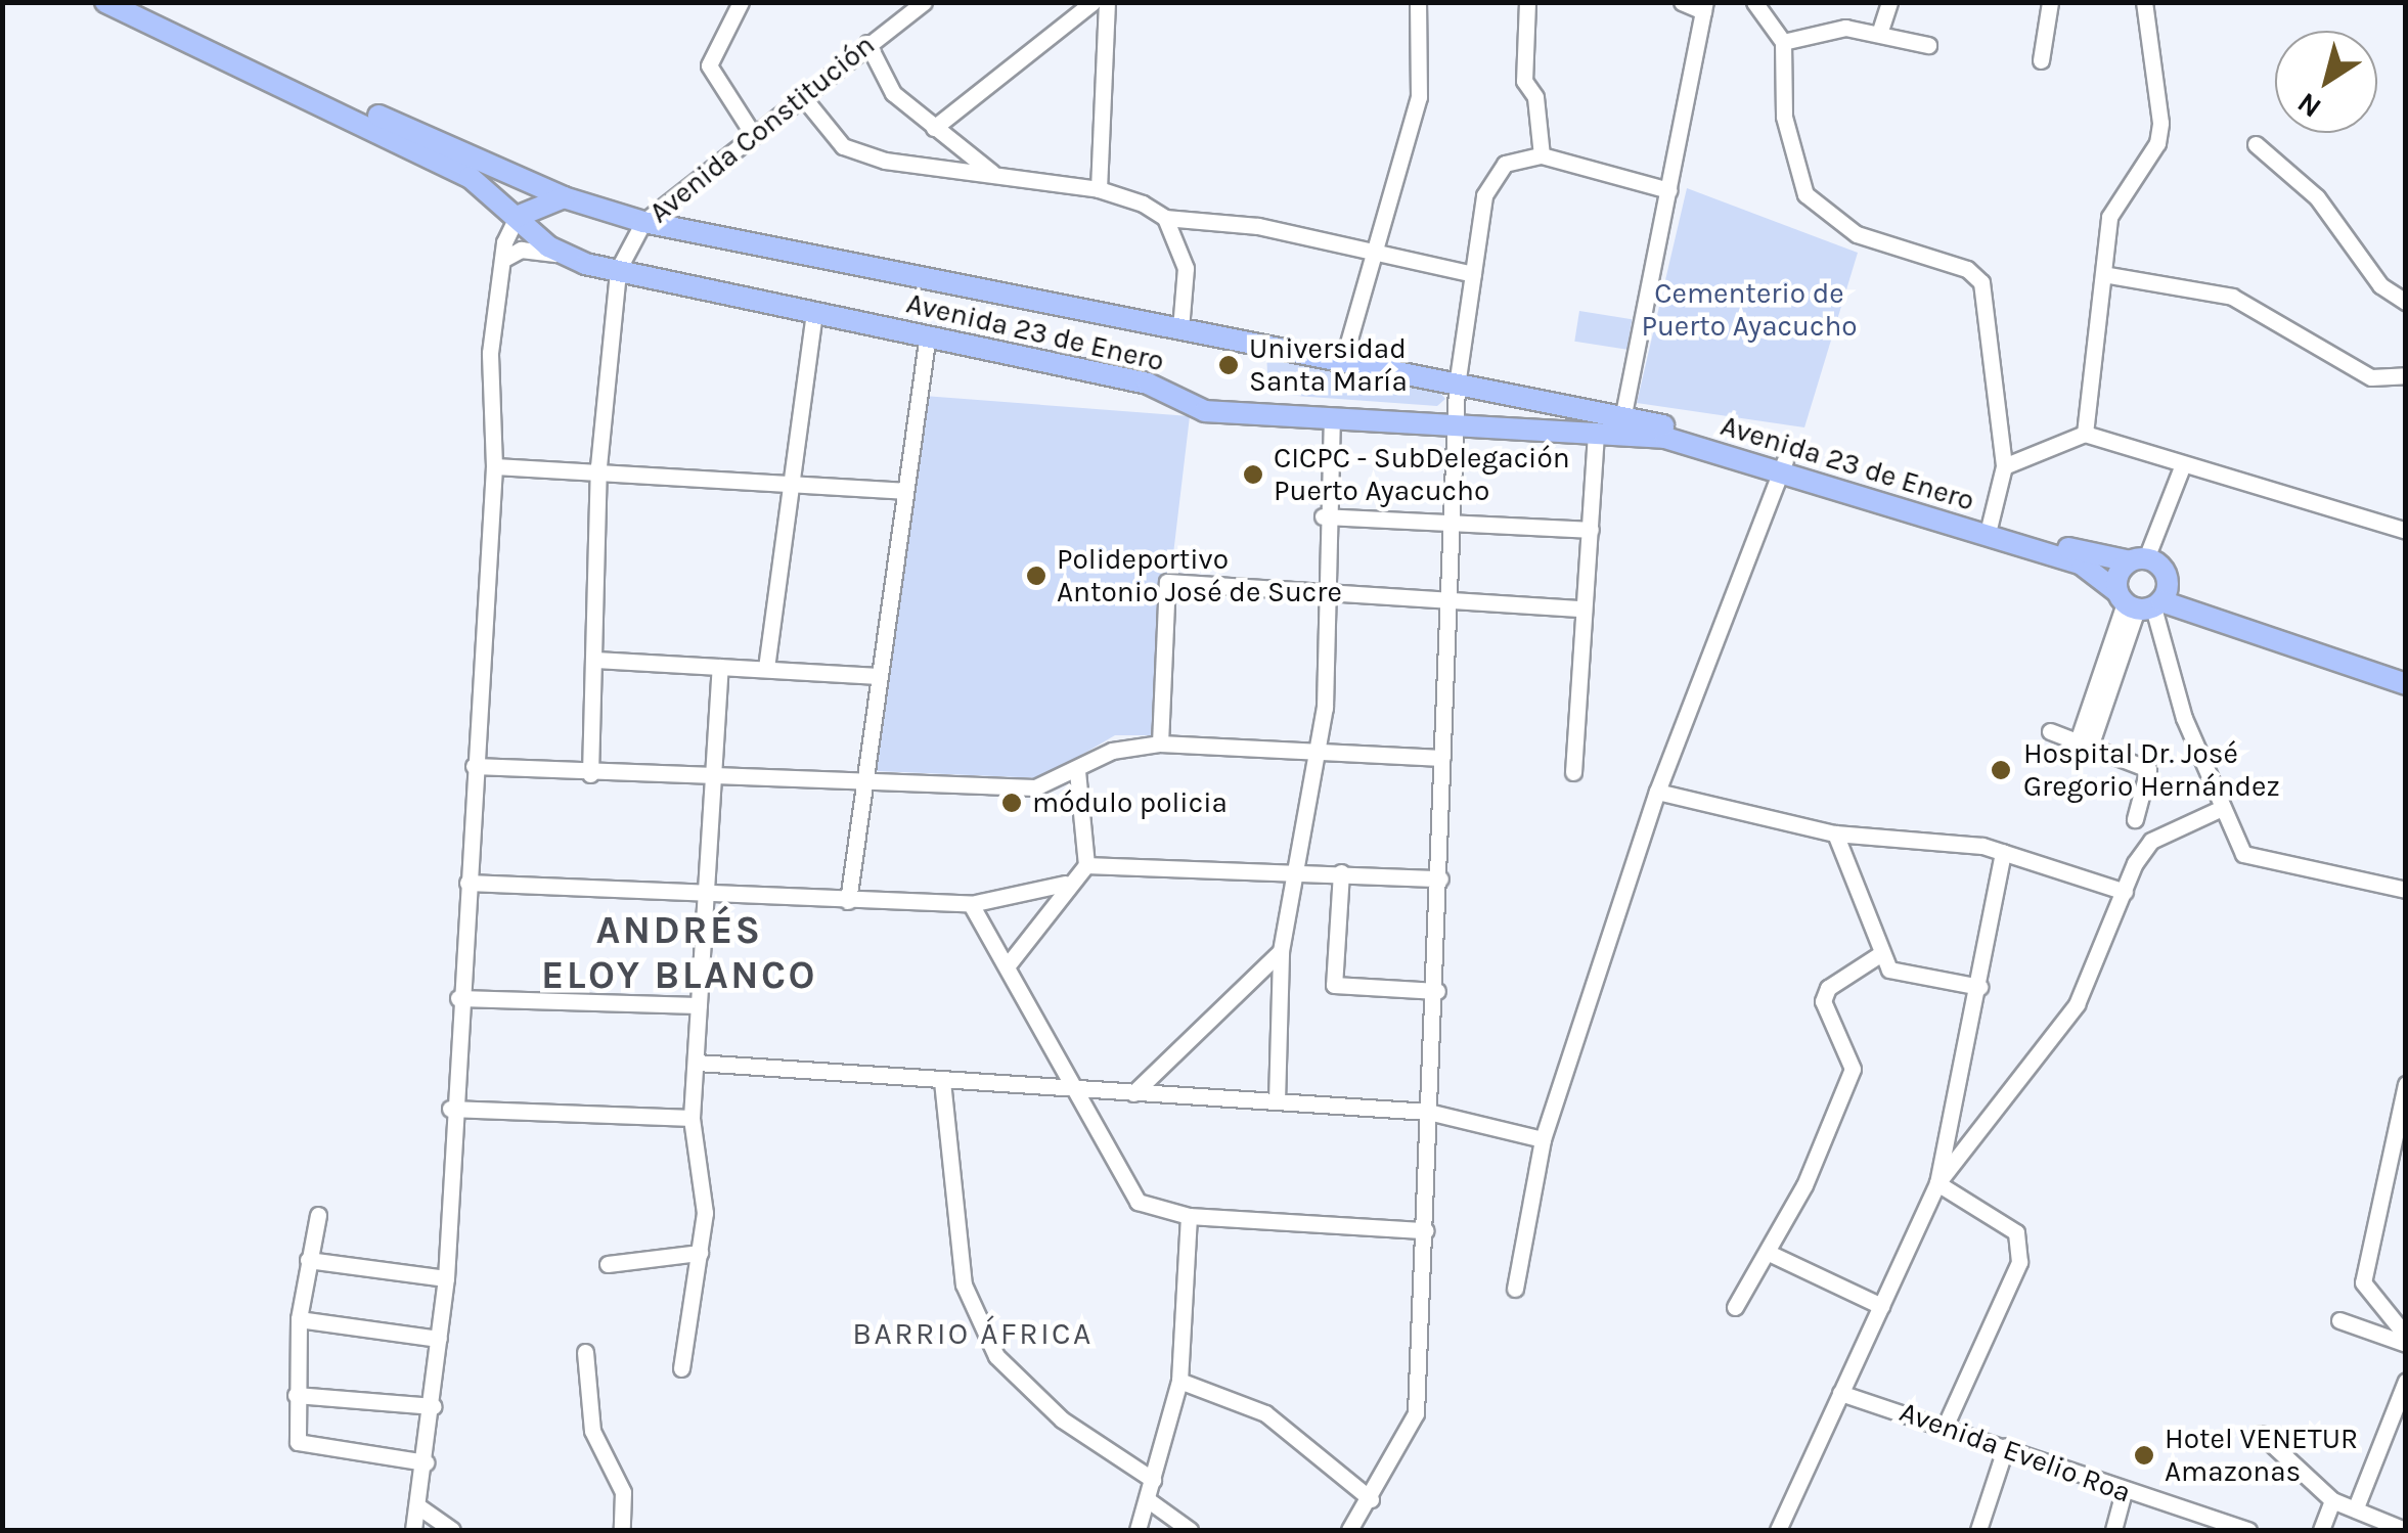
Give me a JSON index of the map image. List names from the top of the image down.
{
  "streets": {
    "main road": ["Avenida 23 de Enero"],
    "street": ["Avenida Constitución", "Avenida Evelio Roa"]
  },
  "crossings": [
    ["Avenida Constitución", "Avenida 23 de Enero"]
  ],
  "districts": ["ANDRÉS ELOY BLANCO", "BARRIO ÁFRICA"],
  "parks": ["Cementerio de Puerto Ayacucho"],
  "places": [
    "Universidad Santa María",
    "CICPC - SubDelegación Puerto Ayacucho",
    "Polideportivo Antonio José de Sucre",
    "Hospital Dr. José Gregorio Hernández",
    "módulo policia",
    "Hotel VENETUR Amazonas"
  ],
  "north": "bottom left"
}
